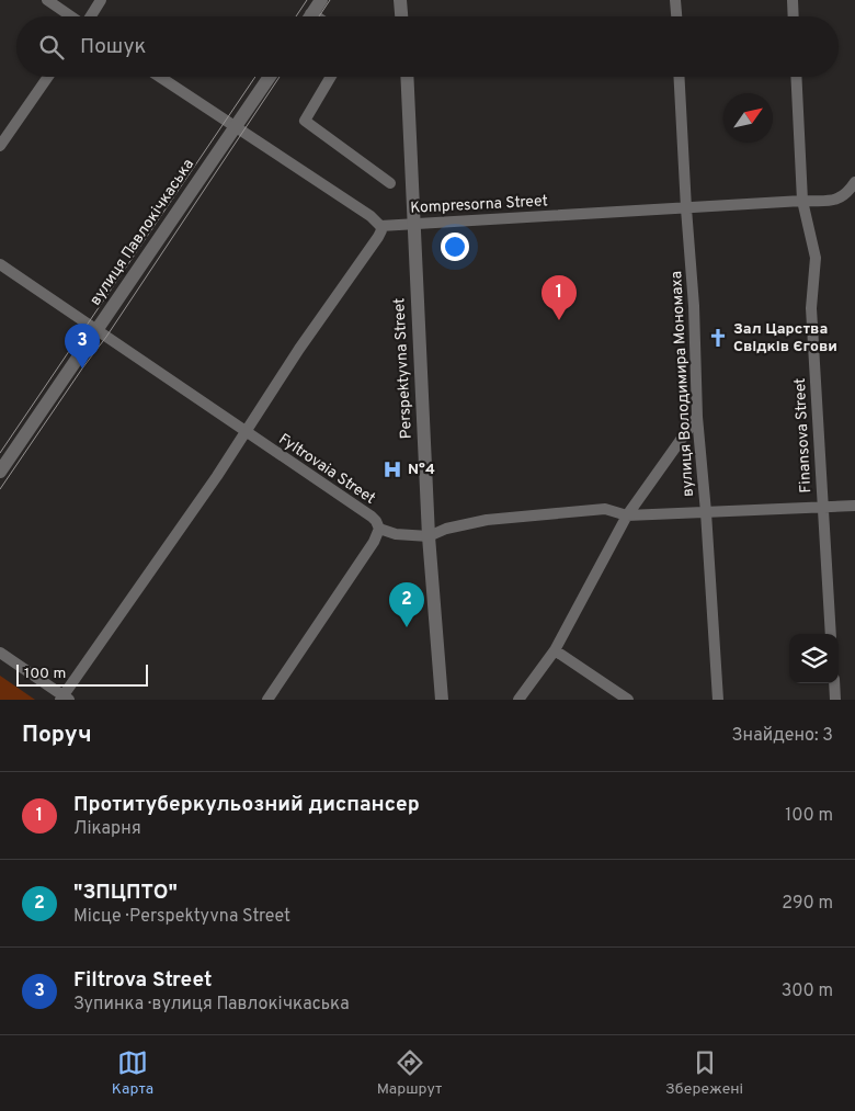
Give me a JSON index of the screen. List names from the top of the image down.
{
  "streets": {
    "street": [
      "Kompresorna Street",
      "вулиця Павлокічкаська",
      "Perspektyvna Street",
      "вулиця Володимира Мономаха",
      "Finansova Street",
      "Fyltrovaia Street"
    ]
  },
  "crossings": [
    ["Kompresorna Street", "Perspektyvna Street"],
    ["Kompresorna Street", "вулиця Володимира Мономаха"],
    ["Kompresorna Street", "Finansova Street"],
    ["вулиця Павлокічкаська", "Fyltrovaia Street"]
  ],
  "places": {
    "church": ["Зал Царства Свідків Єгови"],
    "hospital": ["N°4"]
  },
  "scale_bar": "100 m",
  "north": "top right",
  "page": {
    "search": "Пошук",
    "pins": ["1", "3", "2"],
    "scale": "100 m",
    "heading": ["Поруч", "Знайдено: 3"],
    "list": [
      {
        "mark": "1",
        "name": "Протитуберкульозний диспансер",
        "note": "Лікарня",
        "value": "100 m"
      },
      {
        "mark": "2",
        "name": "\"ЗПЦПТО\"",
        "note": "Місце · Perspektyvna Street",
        "value": "290 m"
      },
      {
        "mark": "3",
        "name": "Filtrova Street",
        "note": "Зупинка · вулиця Павлокічкаська",
        "value": "300 m"
      }
    ],
    "nav": ["Карта", "Маршрут", "Збережені"]
  }
}
